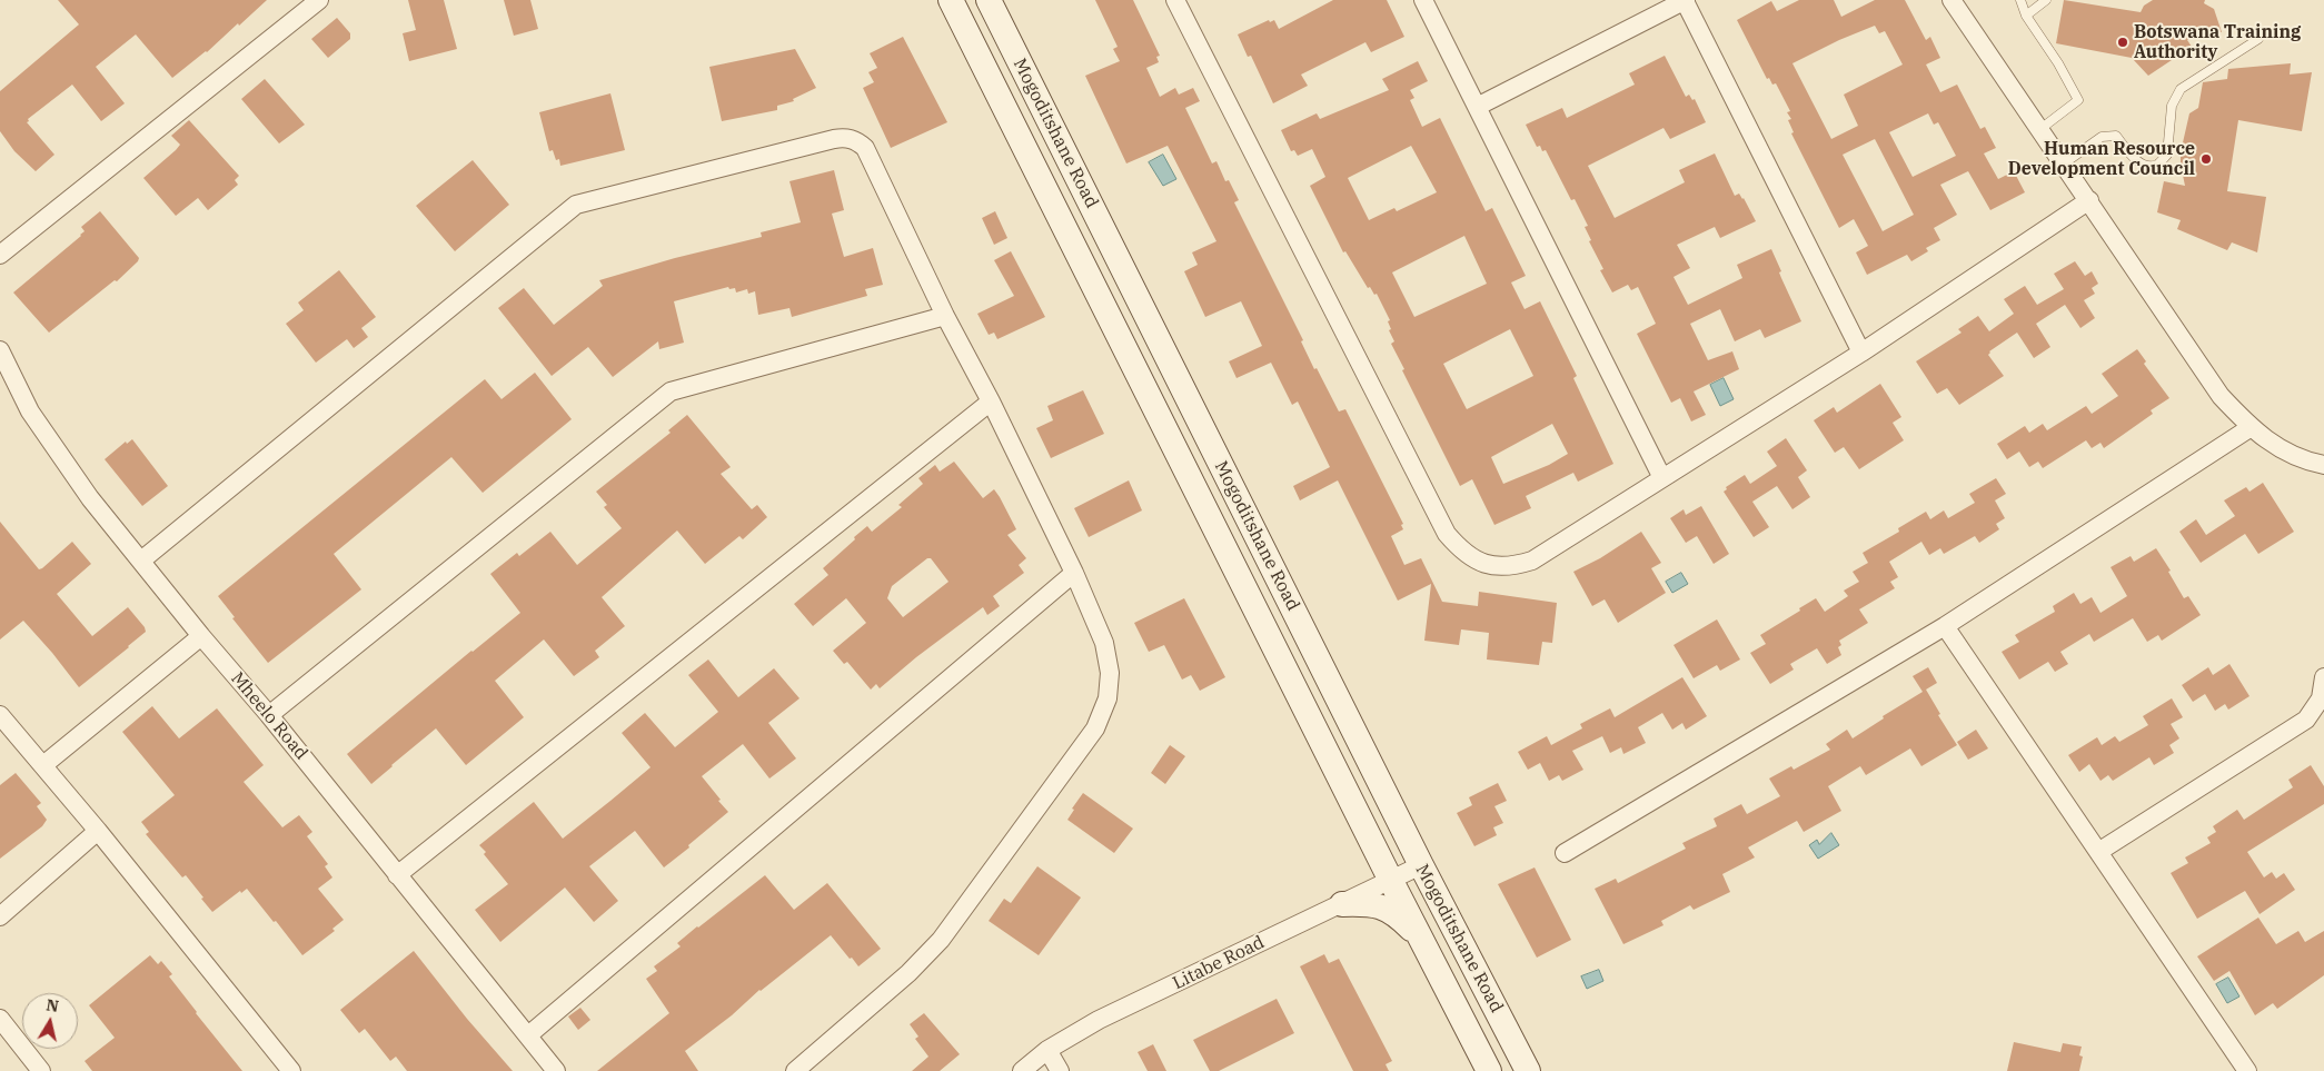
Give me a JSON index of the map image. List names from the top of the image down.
{
  "streets": {
    "main road": ["Mogoditshane Road"],
    "street": ["Mheelo Road", "Litabe Road"]
  },
  "crossings": [
    ["Mogoditshane Road", "Litabe Road"]
  ],
  "places": ["Botswana Training Authority", "Human Resource Development Council"],
  "north": "top"
}
